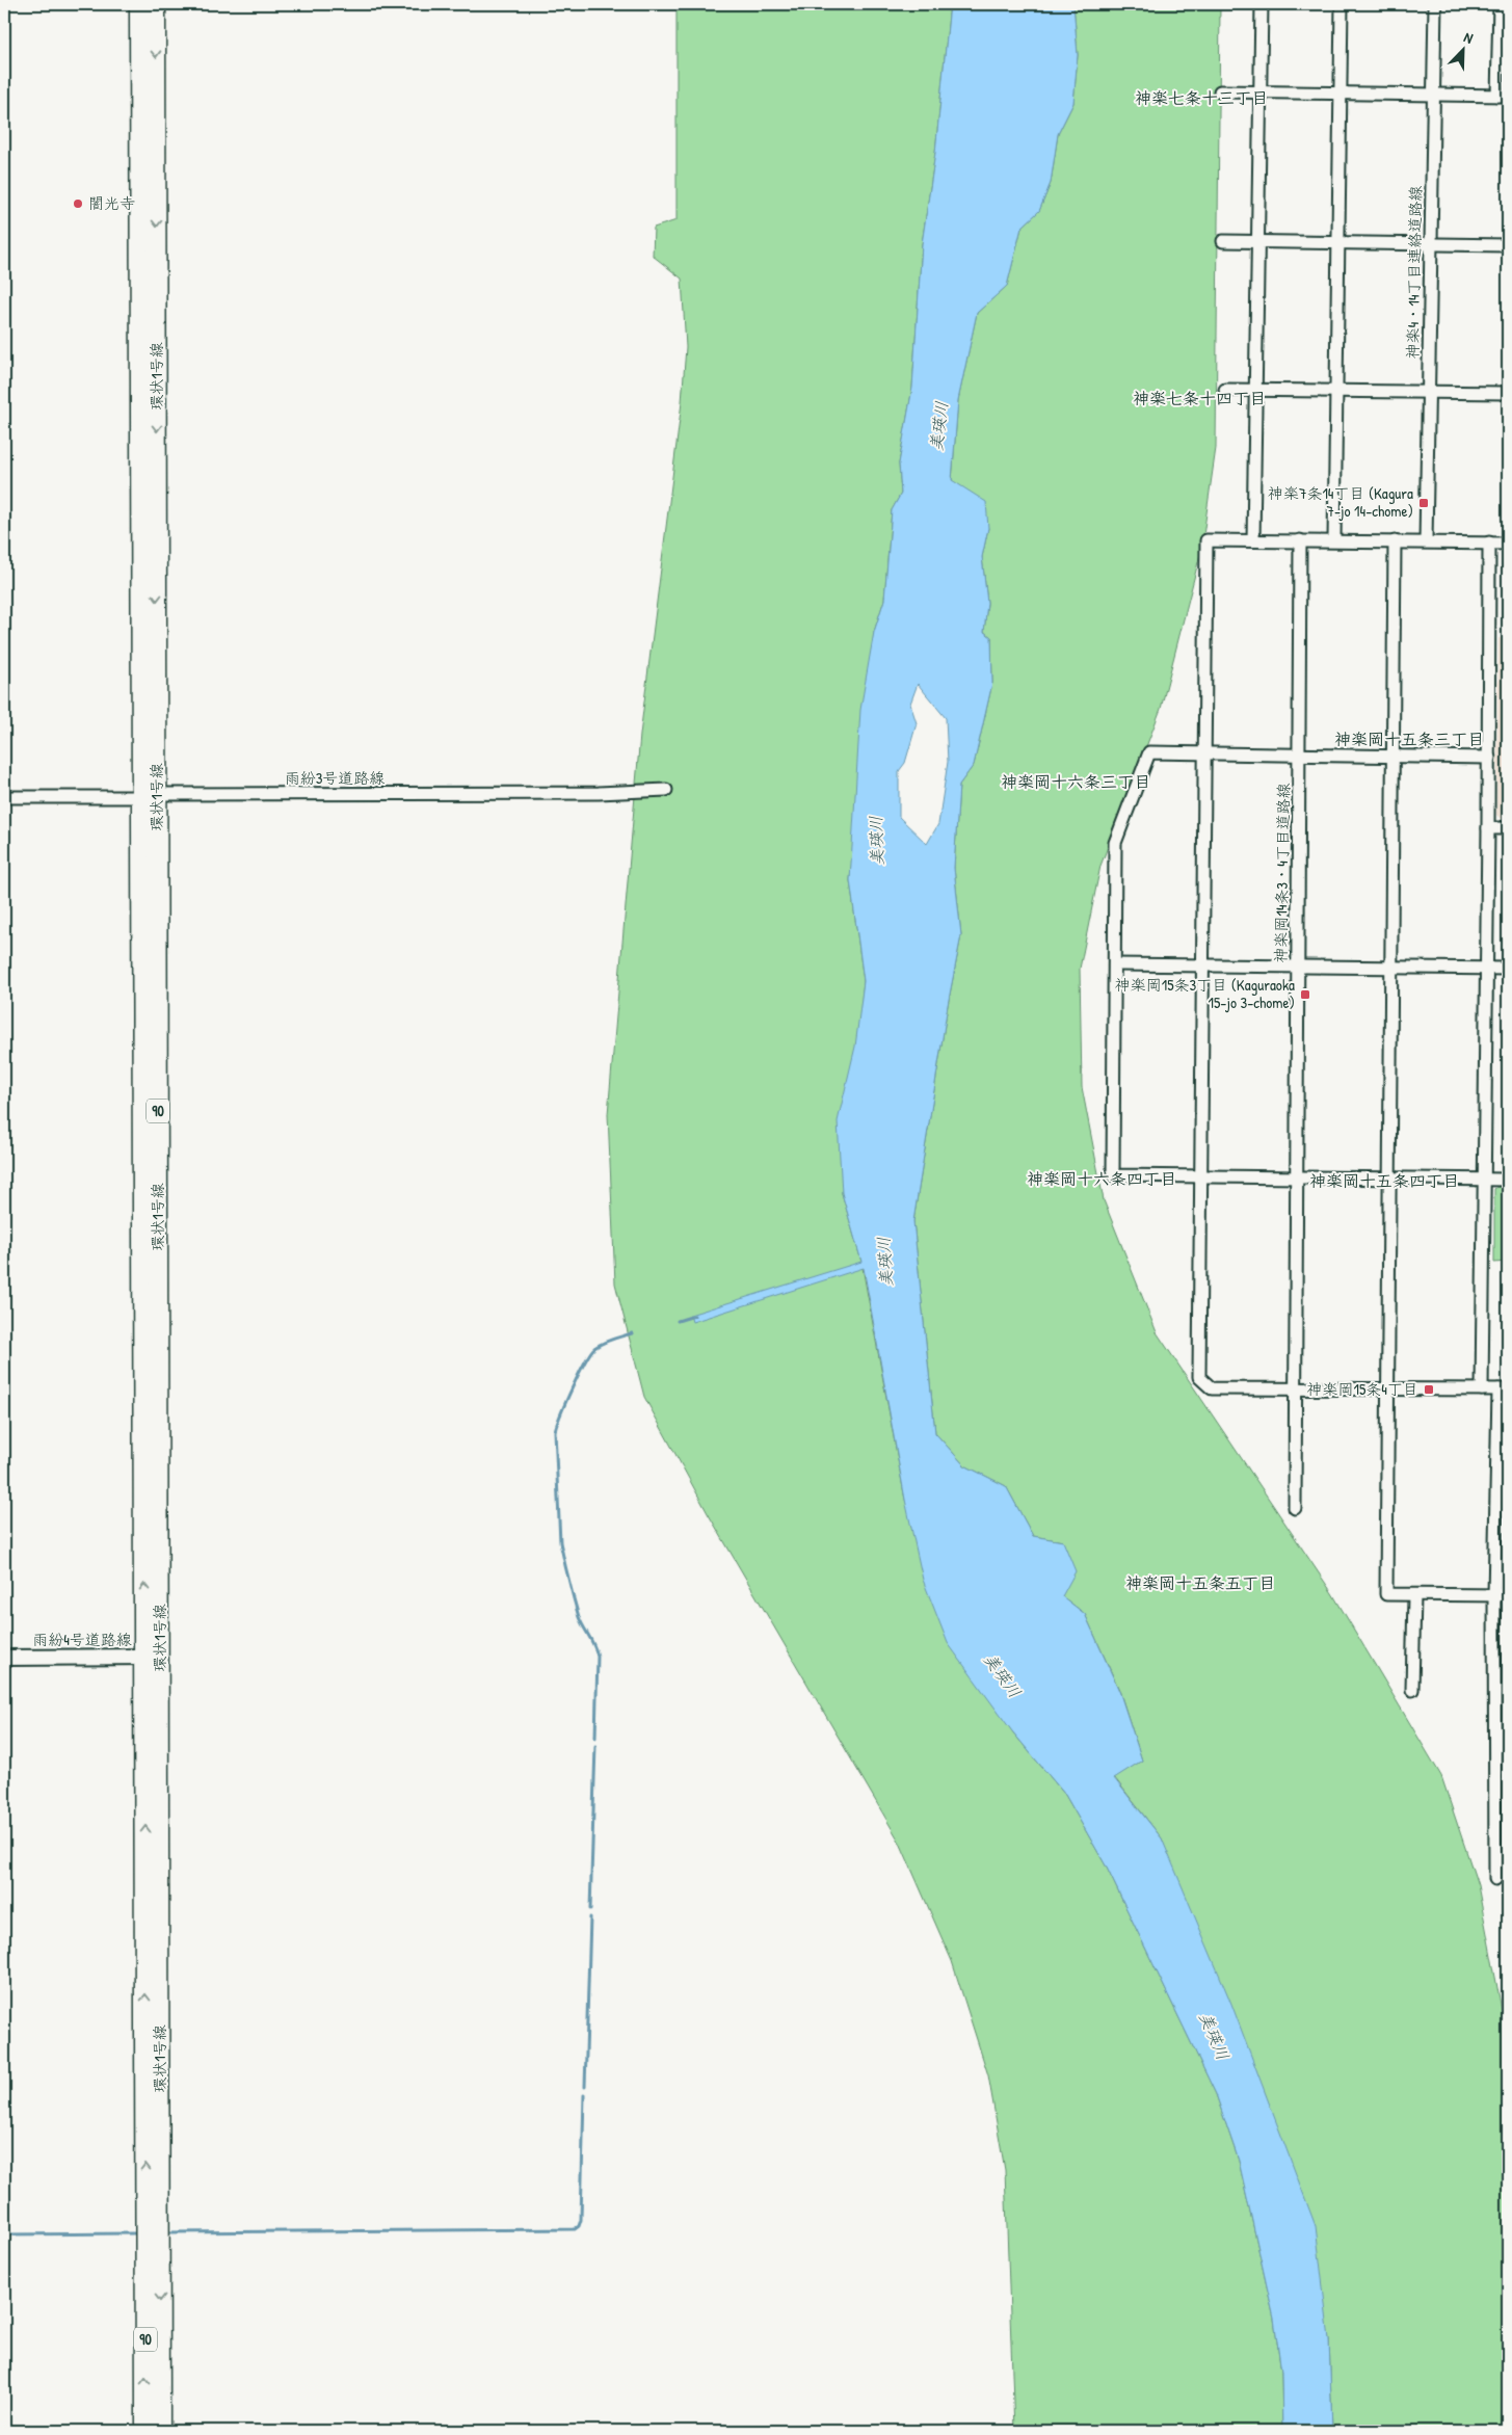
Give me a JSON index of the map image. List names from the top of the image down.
{
  "streets": {
    "main road": ["環状1号線", "90"],
    "street": [
      "神楽4・14丁目連絡道路線",
      "雨紛3号道路線",
      "神楽岡14条3・4丁目道路線",
      "雨紛4号道路線"
    ]
  },
  "crossings": [
    ["環状1号線", "雨紛3号道路線"],
    ["環状1号線", "雨紛4号道路線"]
  ],
  "districts": [
    "神楽七条十三丁目",
    "神楽七条十四丁目",
    "神楽岡十五条三丁目",
    "神楽岡十六条三丁目",
    "神楽岡十六条四丁目",
    "神楽岡十五条四丁目",
    "神楽岡十五条五丁目"
  ],
  "water": ["美瑛川"],
  "places": {
    "other": ["闇光寺"],
    "transit": ["神楽7条14丁目 (Kagura 7-jo 14-chome)", "神楽岡15条3丁目 (Kaguraoka 15-jo 3-chome)", "神楽岡15条4丁目"]
  },
  "north": "top right"
}
